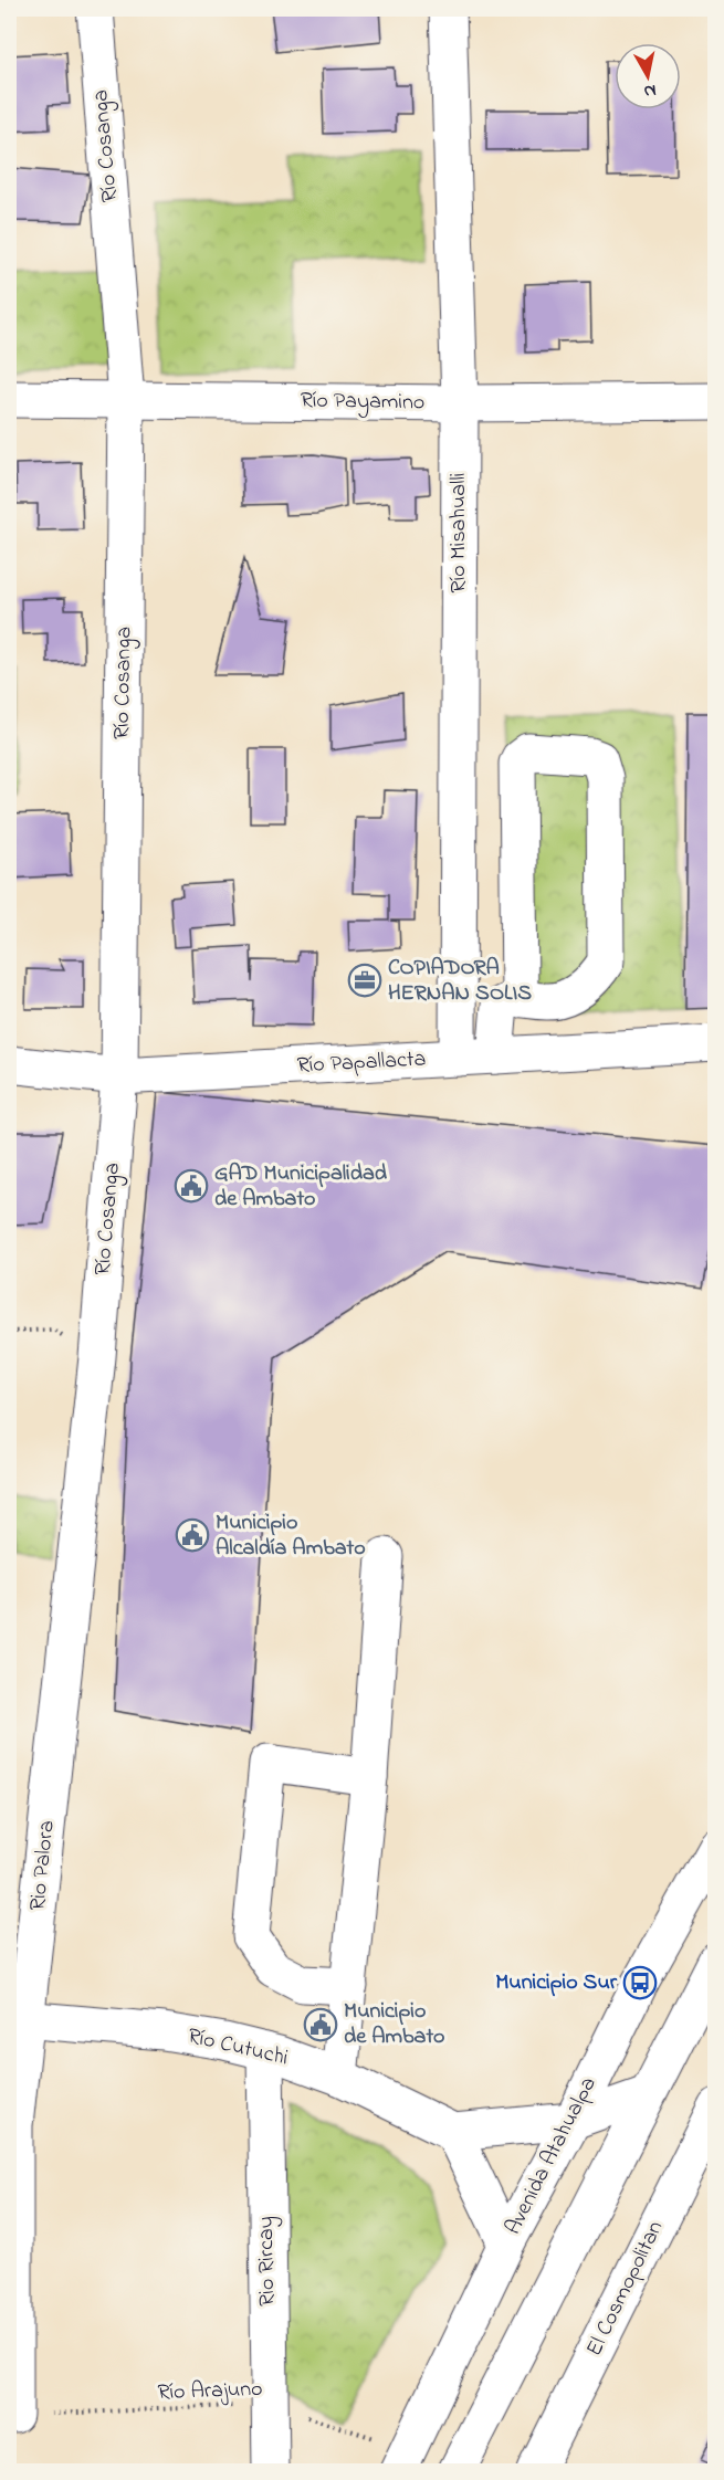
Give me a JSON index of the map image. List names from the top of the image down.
{
  "streets": {
    "street": [
      "Río Cosanga",
      "Río Payamino",
      "Río Misahualli",
      "Río Papallacta",
      "Rio Palora",
      "Río Cutuchi",
      "Avenida Atahualpa",
      "Rio Rircay",
      "El Cosmopolitan"
    ],
    "path": ["Río Arajuno"]
  },
  "crossings": [
    ["Río Cosanga", "Río Payamino"],
    ["Río Cosanga", "Río Papallacta"],
    ["Río Cosanga", "Rio Palora"],
    ["Río Payamino", "Río Misahualli"],
    ["Río Misahualli", "Río Papallacta"],
    ["Rio Palora", "Río Cutuchi"],
    ["Rio Palora", "Río Arajuno"],
    ["Río Cutuchi", "Rio Rircay"],
    ["Avenida Atahualpa", "Río Arajuno"],
    ["Rio Rircay", "Río Arajuno"]
  ],
  "places": {
    "office": ["COPIADORA HERNAN SOLIS"],
    "public building": ["GAD Municipalidad de Ambato", "Municipio Alcaldía Ambato", "Municipio de Ambato"],
    "bus stop": ["Municipio Sur"]
  },
  "north": "bottom"
}
